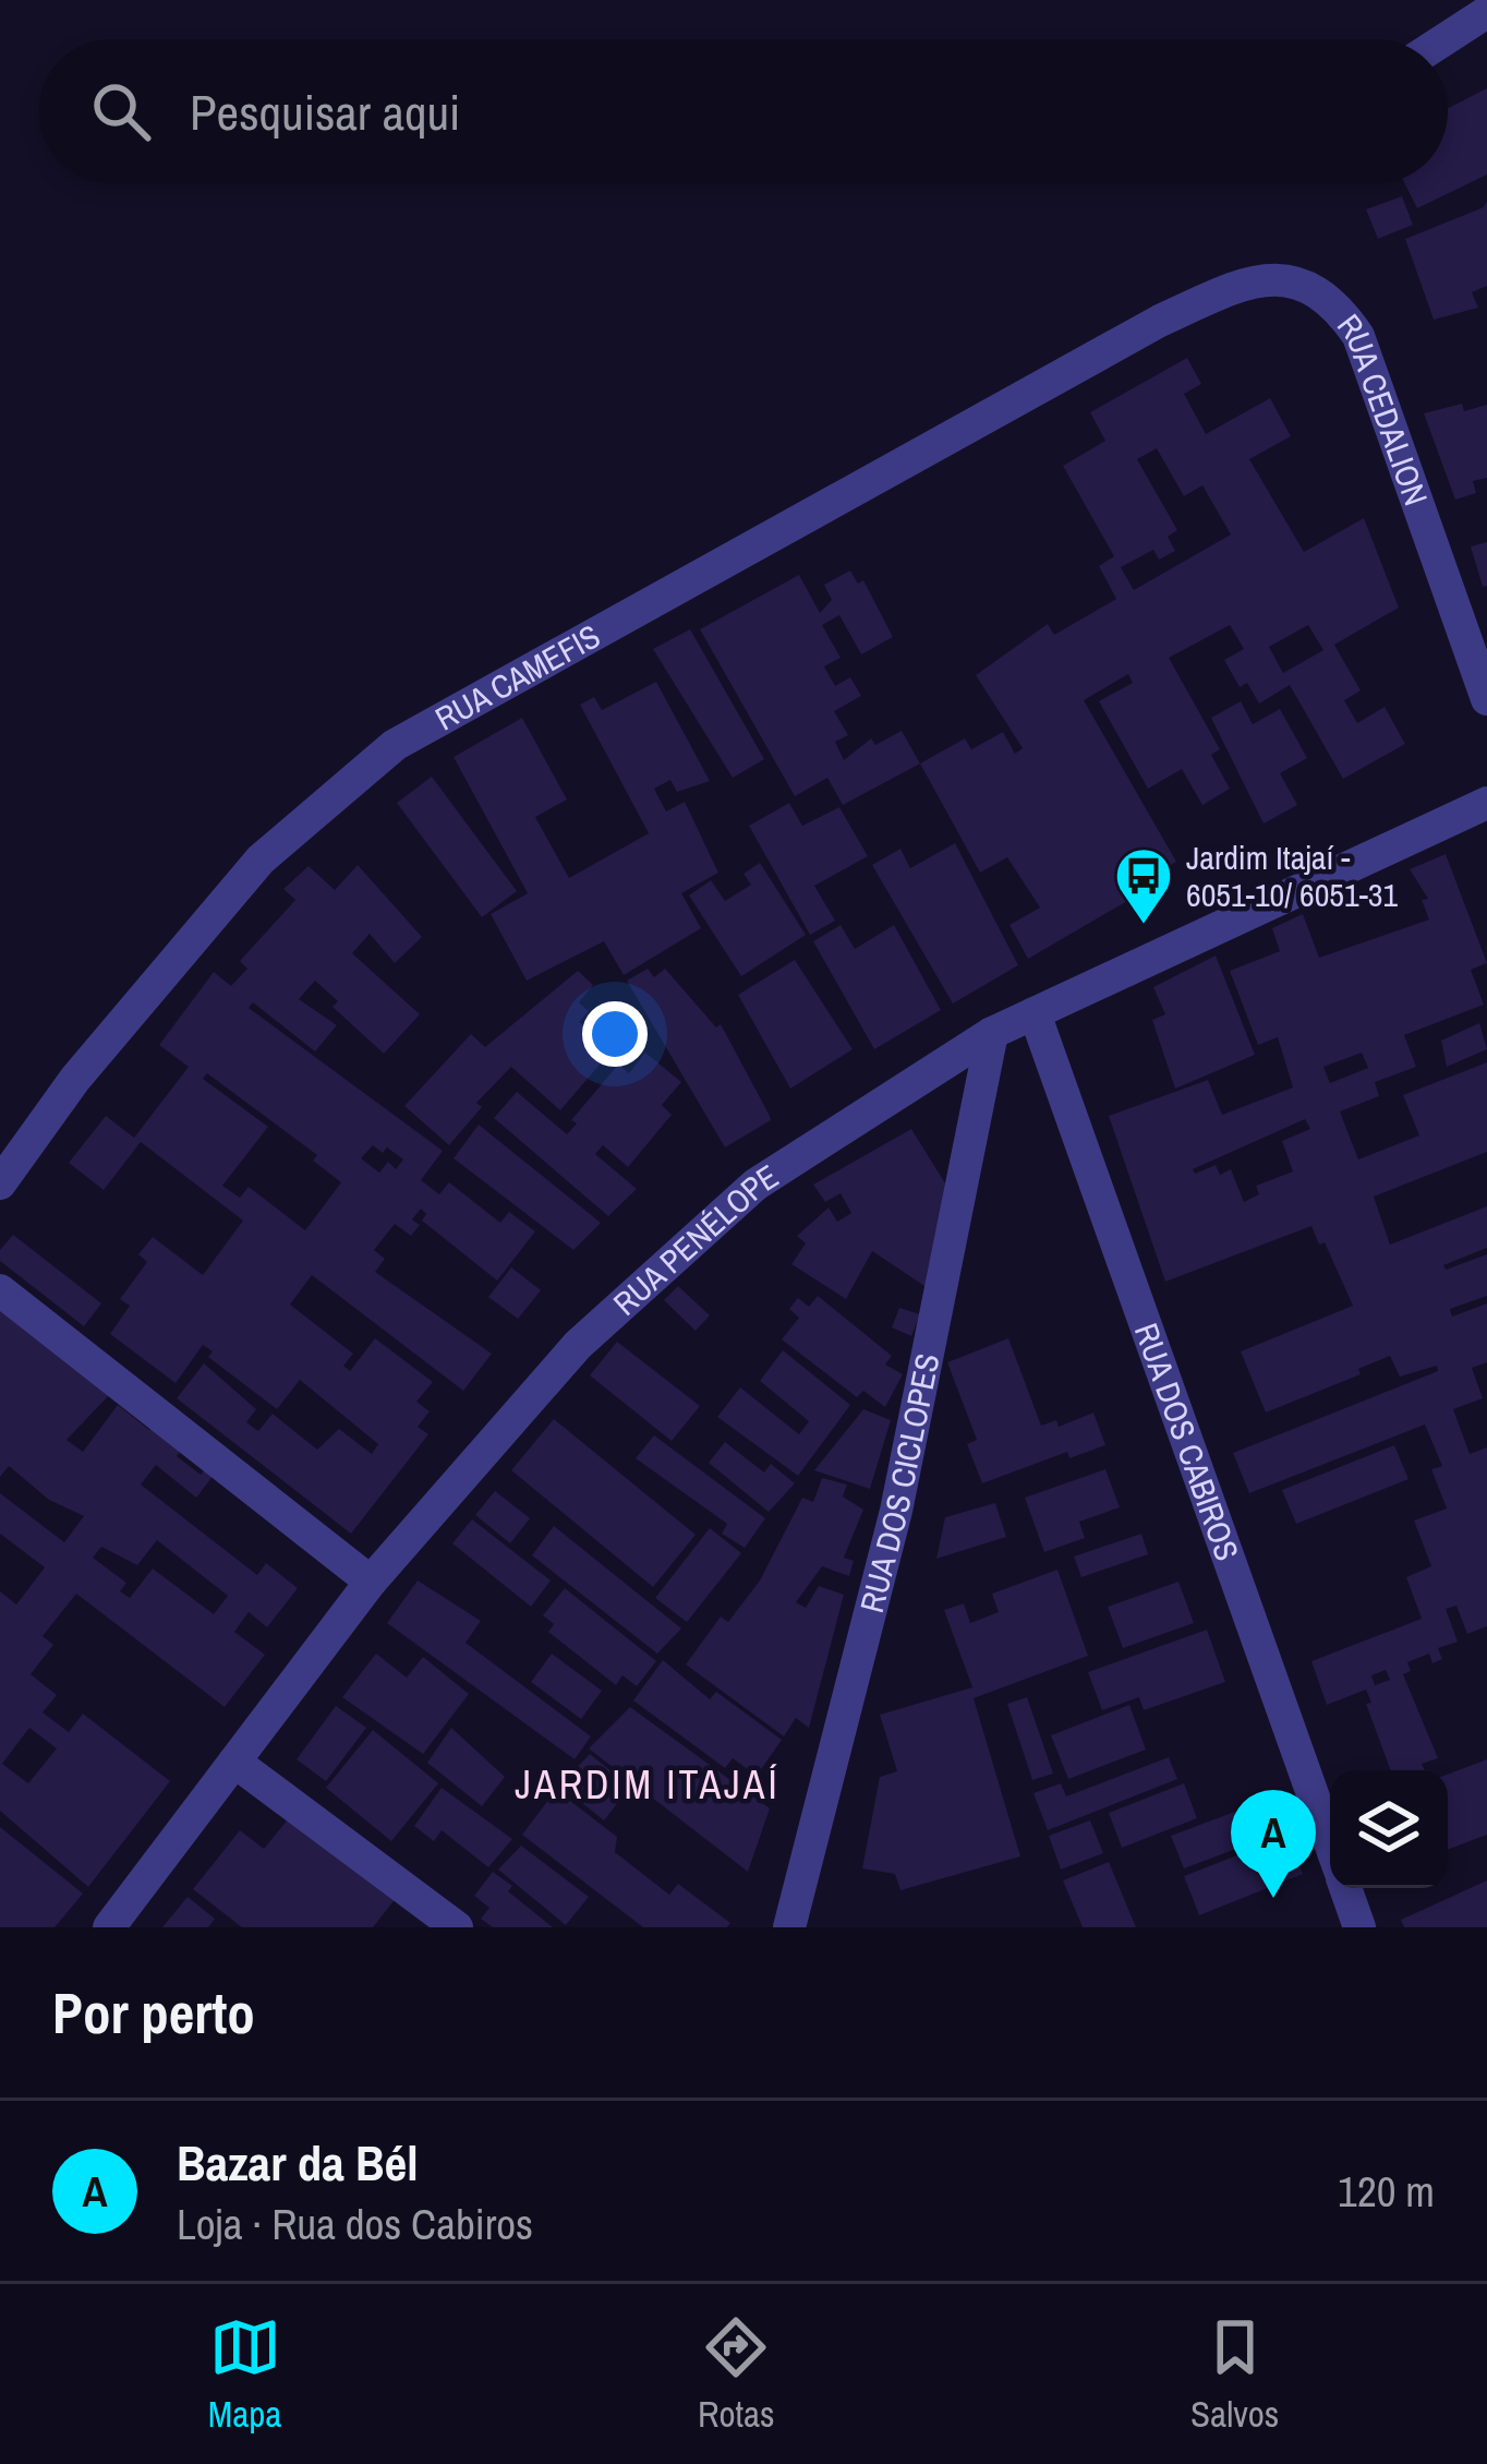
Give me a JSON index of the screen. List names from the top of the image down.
{
  "streets": {
    "street": [
      "RUA CEDALION",
      "RUA CAMEFIS",
      "RUA PENÉLOPE",
      "RUA DOS CABIROS",
      "RUA DOS CICLOPES"
    ]
  },
  "crossings": [
    ["RUA CEDALION", "RUA CAMEFIS"],
    ["RUA PENÉLOPE", "RUA DOS CABIROS"],
    ["RUA PENÉLOPE", "RUA DOS CICLOPES"]
  ],
  "districts": ["JARDIM ITAJAÍ"],
  "places": {
    "bus stop": ["Jardim Itajaí - 6051-10/ 6051-31"]
  },
  "page": {
    "search": "Pesquisar aqui",
    "pins": "A",
    "heading": "Por perto",
    "list": [
      {
        "mark": "A",
        "name": "Bazar da Bél",
        "note": "Loja · Rua dos Cabiros",
        "value": "120 m"
      }
    ],
    "nav": ["Mapa", "Rotas", "Salvos"]
  }
}
